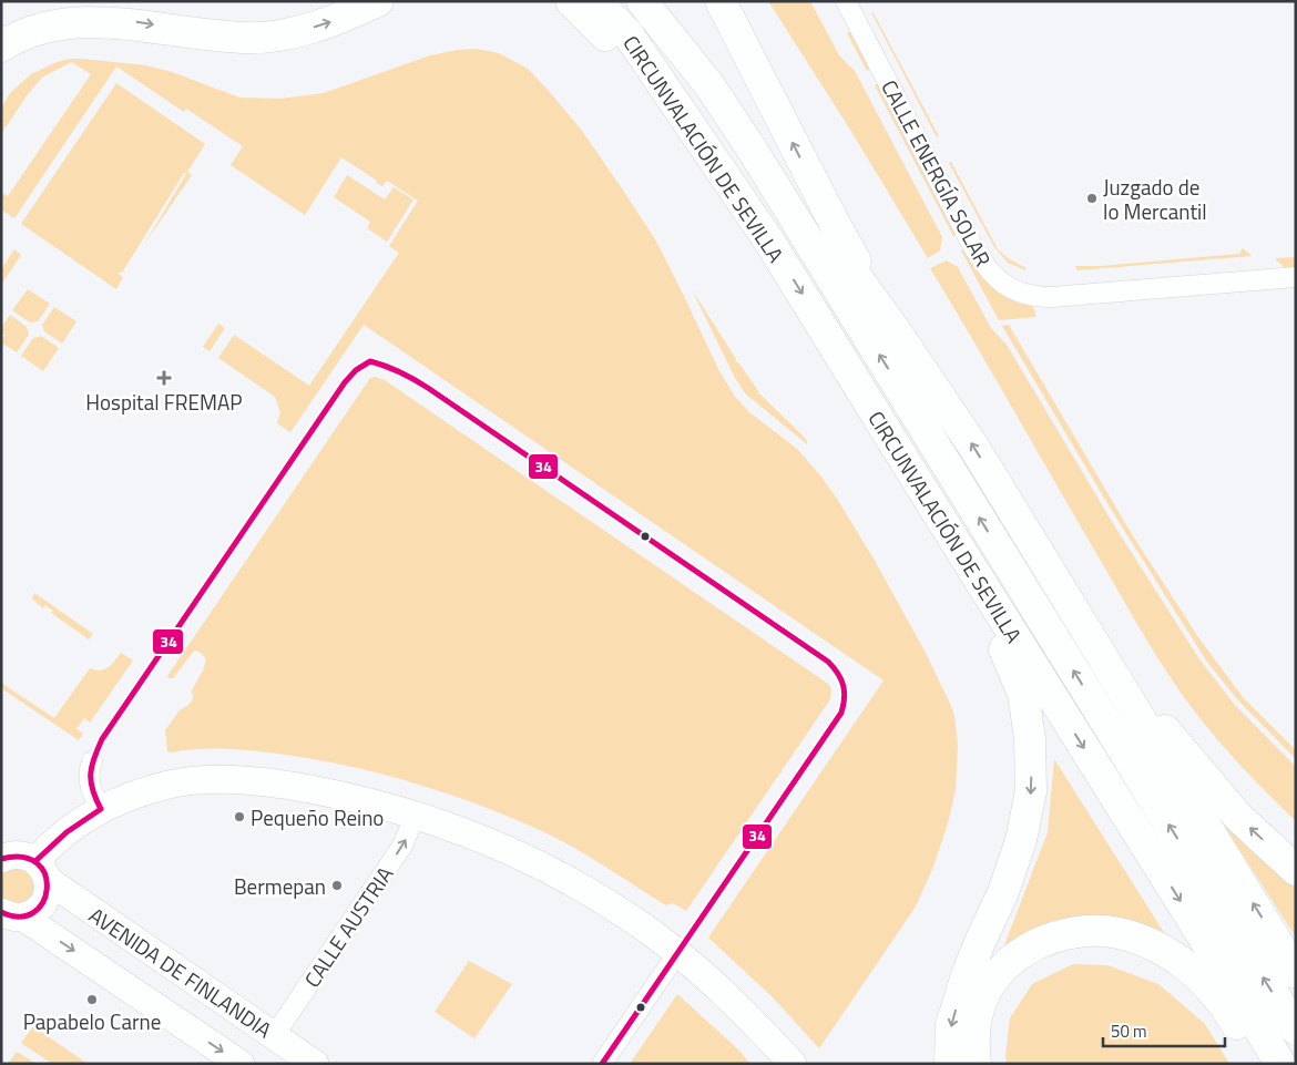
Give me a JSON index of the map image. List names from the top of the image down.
{
  "streets": {
    "highway": ["CIRCUNVALACIÓN DE SEVILLA"],
    "street": ["CALLE ENERGÍA SOLAR", "CALLE AUSTRIA", "AVENIDA DE FINLANDIA"]
  },
  "crossings": [
    ["CALLE AUSTRIA", "AVENIDA DE FINLANDIA"]
  ],
  "one_way": ["CALLE AUSTRIA"],
  "places": {
    "other": [
      "Juzgado de lo Mercantil",
      "Pequeño Reino",
      "Bermepan",
      "Papabelo Carne"
    ],
    "health": ["Hospital FREMAP"]
  },
  "lines": ["transit line 34"],
  "scale_bar": "50 m"
}
